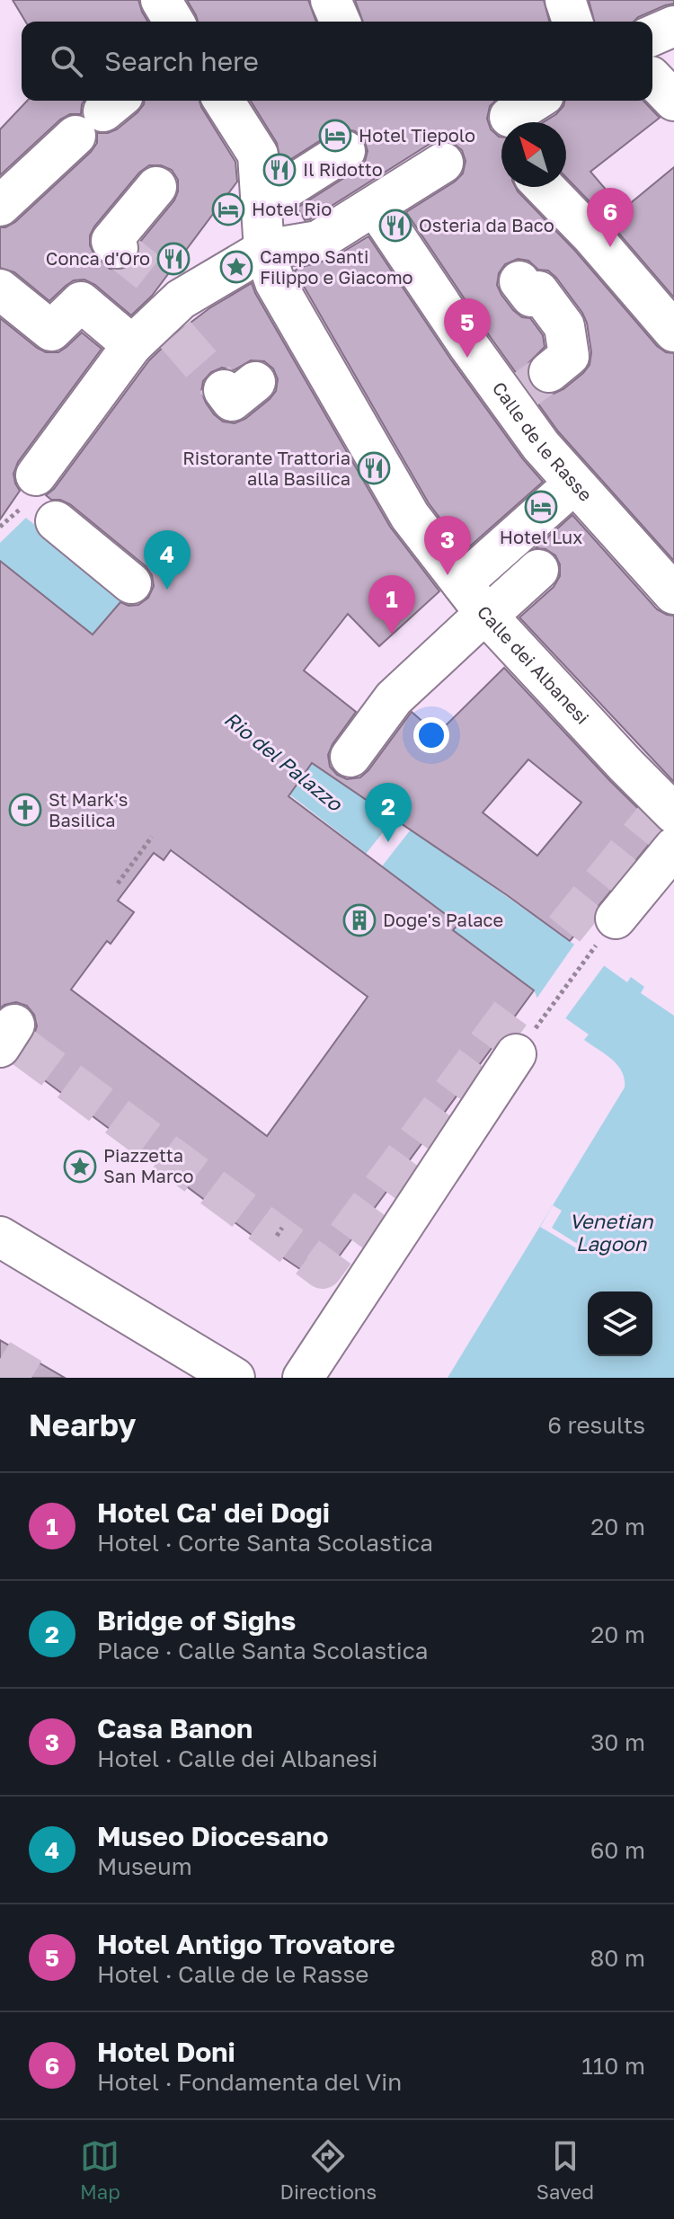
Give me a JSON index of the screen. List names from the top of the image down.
{
  "streets": {
    "street": ["Calle de le Rasse", "Calle dei Albanesi"]
  },
  "water": ["Rio del Palazzo", "Venetian Lagoon"],
  "places": {
    "hotel": ["Hotel Tiepolo", "Hotel Rio", "Hotel Lux"],
    "restaurant": [
      "Il Ridotto",
      "Osteria da Baco",
      "Conca d'Oro",
      "Ristorante Trattoria alla Basilica"
    ],
    "place": ["Campo Santi Filippo e Giacomo", "Piazzetta San Marco"],
    "church": ["St Mark's Basilica"],
    "building": ["Doge's Palace"]
  },
  "north": "top left",
  "page": {
    "search": "Search here",
    "pins": [
      "6",
      "5",
      "3",
      "4",
      "1",
      "2"
    ],
    "heading": ["Nearby", "6 results"],
    "list": [
      {
        "mark": "1",
        "name": "Hotel Ca' dei Dogi",
        "note": "Hotel · Corte Santa Scolastica",
        "value": "20 m"
      },
      {
        "mark": "2",
        "name": "Bridge of Sighs",
        "note": "Place · Calle Santa Scolastica",
        "value": "20 m"
      },
      {
        "mark": "3",
        "name": "Casa Banon",
        "note": "Hotel · Calle dei Albanesi",
        "value": "30 m"
      },
      {
        "mark": "4",
        "name": "Museo Diocesano",
        "note": "Museum",
        "value": "60 m"
      },
      {
        "mark": "5",
        "name": "Hotel Antigo Trovatore",
        "note": "Hotel · Calle de le Rasse",
        "value": "80 m"
      },
      {
        "mark": "6",
        "name": "Hotel Doni",
        "note": "Hotel · Fondamenta del Vin",
        "value": "110 m"
      }
    ],
    "nav": ["Map", "Directions", "Saved"]
  }
}
